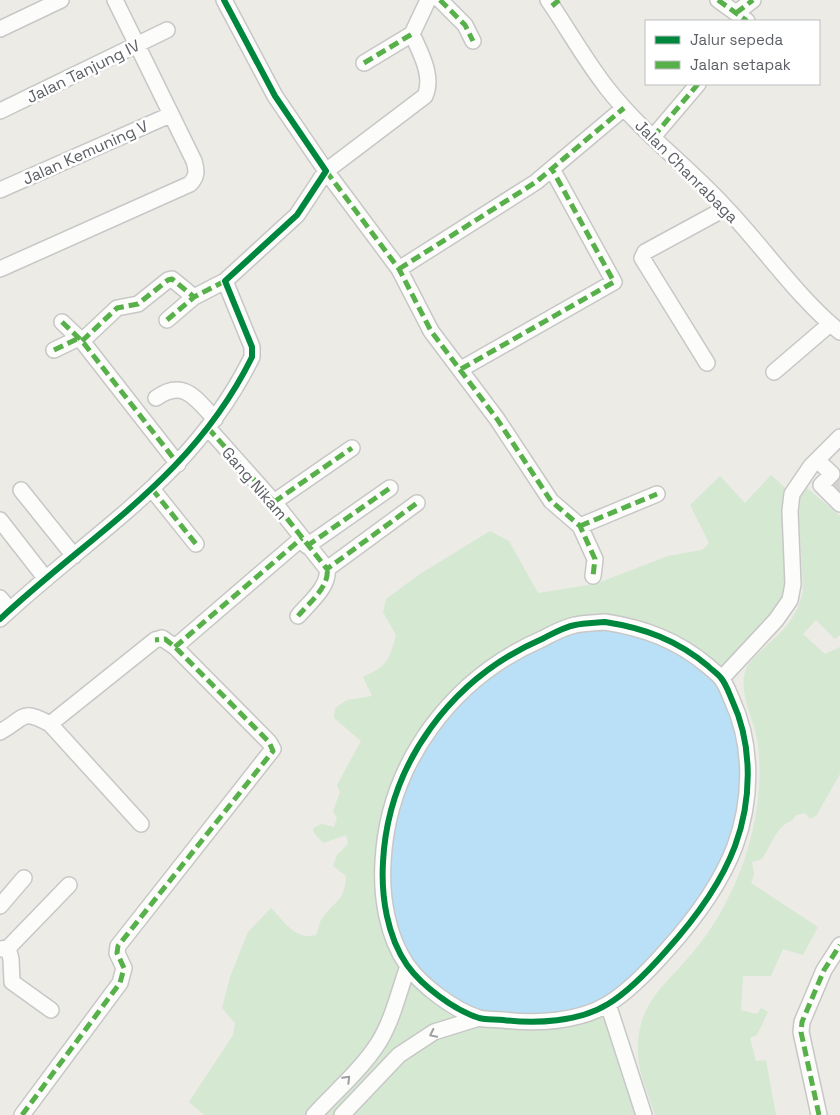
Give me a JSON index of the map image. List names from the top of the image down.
{
  "streets": {
    "street": [
      "Jalan Tanjung IV",
      "Jalan Kemuning V",
      "Jalan Chanrabaga",
      "Gang Nikam"
    ]
  },
  "legend": ["Jalur sepeda", "Jalan setapak"]
}
